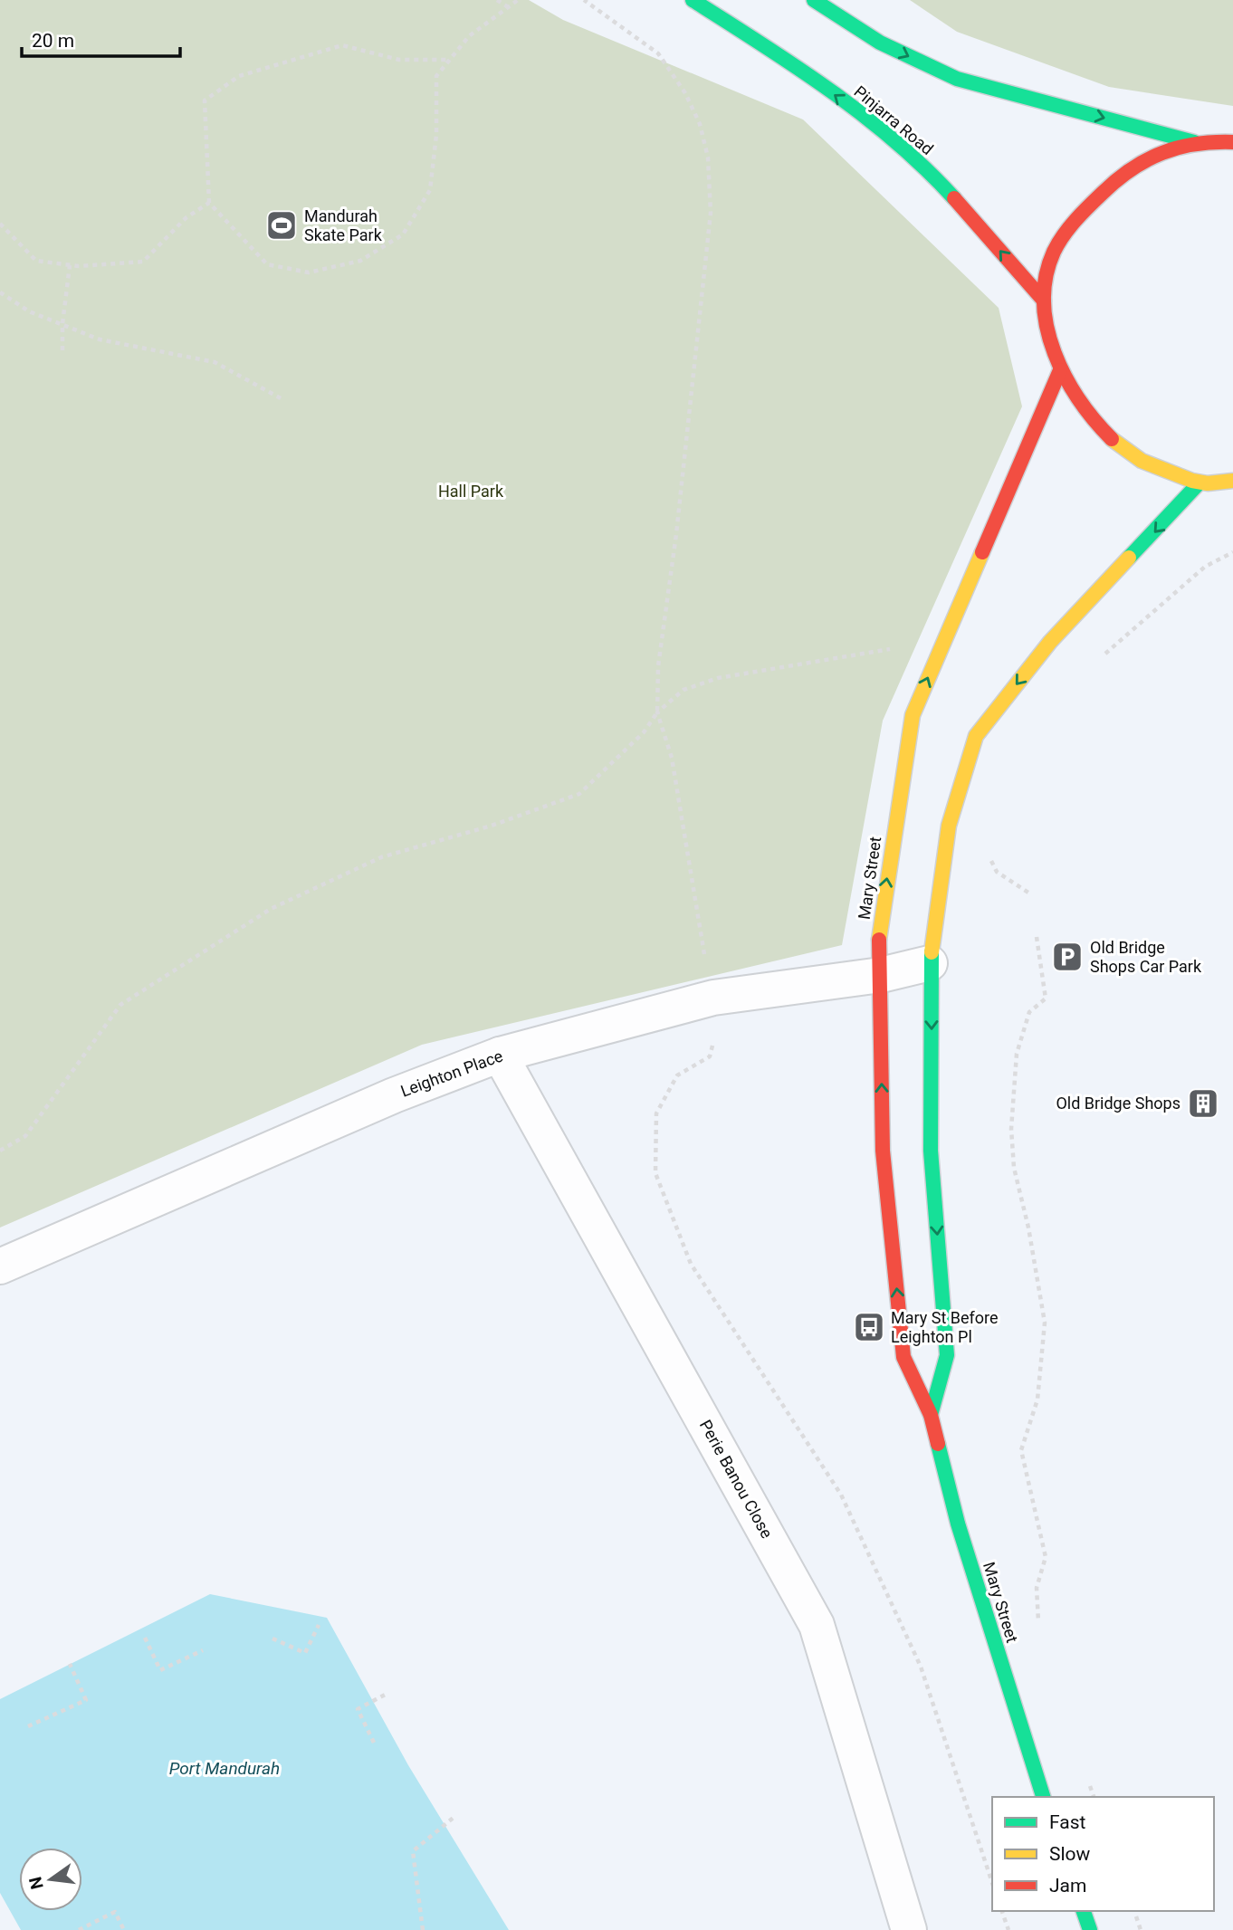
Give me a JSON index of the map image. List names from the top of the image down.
{
  "streets": {
    "street": [
      "Pinjarra Road",
      "Mary Street",
      "Leighton Place",
      "Perie Banou Close"
    ]
  },
  "crossings": [
    ["Mary Street", "Leighton Place"],
    ["Leighton Place", "Perie Banou Close"]
  ],
  "water": ["Port Mandurah"],
  "parks": ["Hall Park"],
  "places": {
    "sports": ["Mandurah Skate Park"],
    "parking": ["Old Bridge Shops Car Park"],
    "building": ["Old Bridge Shops"],
    "bus stop": ["Mary St Before Leighton Pl"]
  },
  "legend": ["Fast", "Slow", "Jam"],
  "scale_bar": "20 m",
  "north": "left"
}
